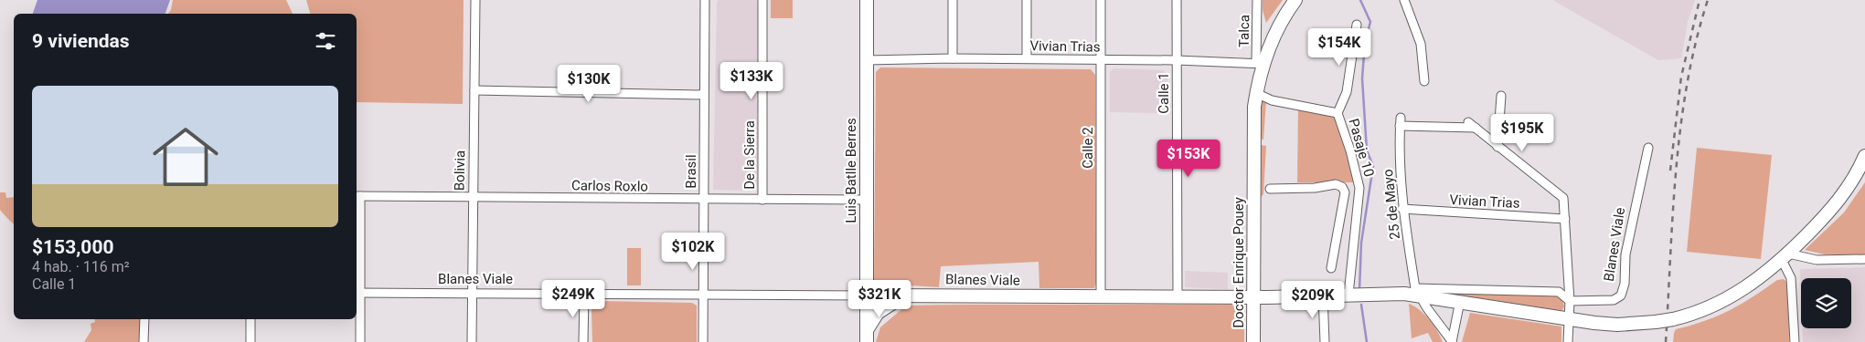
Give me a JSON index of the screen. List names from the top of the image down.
{
  "streets": {
    "street": [
      "Talca",
      "Vivian Trias",
      "Calle 1",
      "Calle 2",
      "Pasaje 10",
      "De la Sierra",
      "Bolivia",
      "Luis Batlle Berres",
      "Brasil",
      "Carlos Roxlo",
      "25 de Mayo",
      "Blanes Viale",
      "Doctor Enrique Pouey"
    ]
  },
  "crossings": [
    ["Talca", "Vivian Trias"],
    ["Talca", "Doctor Enrique Pouey"],
    ["Vivian Trias", "Calle 1"],
    ["Vivian Trias", "Calle 2"],
    ["Vivian Trias", "Luis Batlle Berres"],
    ["Vivian Trias", "25 de Mayo"],
    ["Vivian Trias", "Doctor Enrique Pouey"],
    ["Calle 1", "Blanes Viale"],
    ["Calle 2", "Blanes Viale"],
    ["Pasaje 10", "Blanes Viale"],
    ["De la Sierra", "Carlos Roxlo"],
    ["Bolivia", "Carlos Roxlo"],
    ["Bolivia", "Blanes Viale"],
    ["Luis Batlle Berres", "Carlos Roxlo"],
    ["Luis Batlle Berres", "Blanes Viale"],
    ["Brasil", "Carlos Roxlo"],
    ["Brasil", "Blanes Viale"],
    ["25 de Mayo", "Blanes Viale"],
    ["Blanes Viale", "Doctor Enrique Pouey"]
  ],
  "page": {
    "heading": "9 viviendas",
    "price": [
      "$154K",
      "$133K",
      "$130K",
      "$195K",
      "$153K",
      "$102K",
      "$249K",
      "$321K",
      "$209K"
    ],
    "list": [
      {
        "name": "$153,000",
        "note": "4 hab. · 116 m² · Calle 1"
      }
    ]
  }
}
